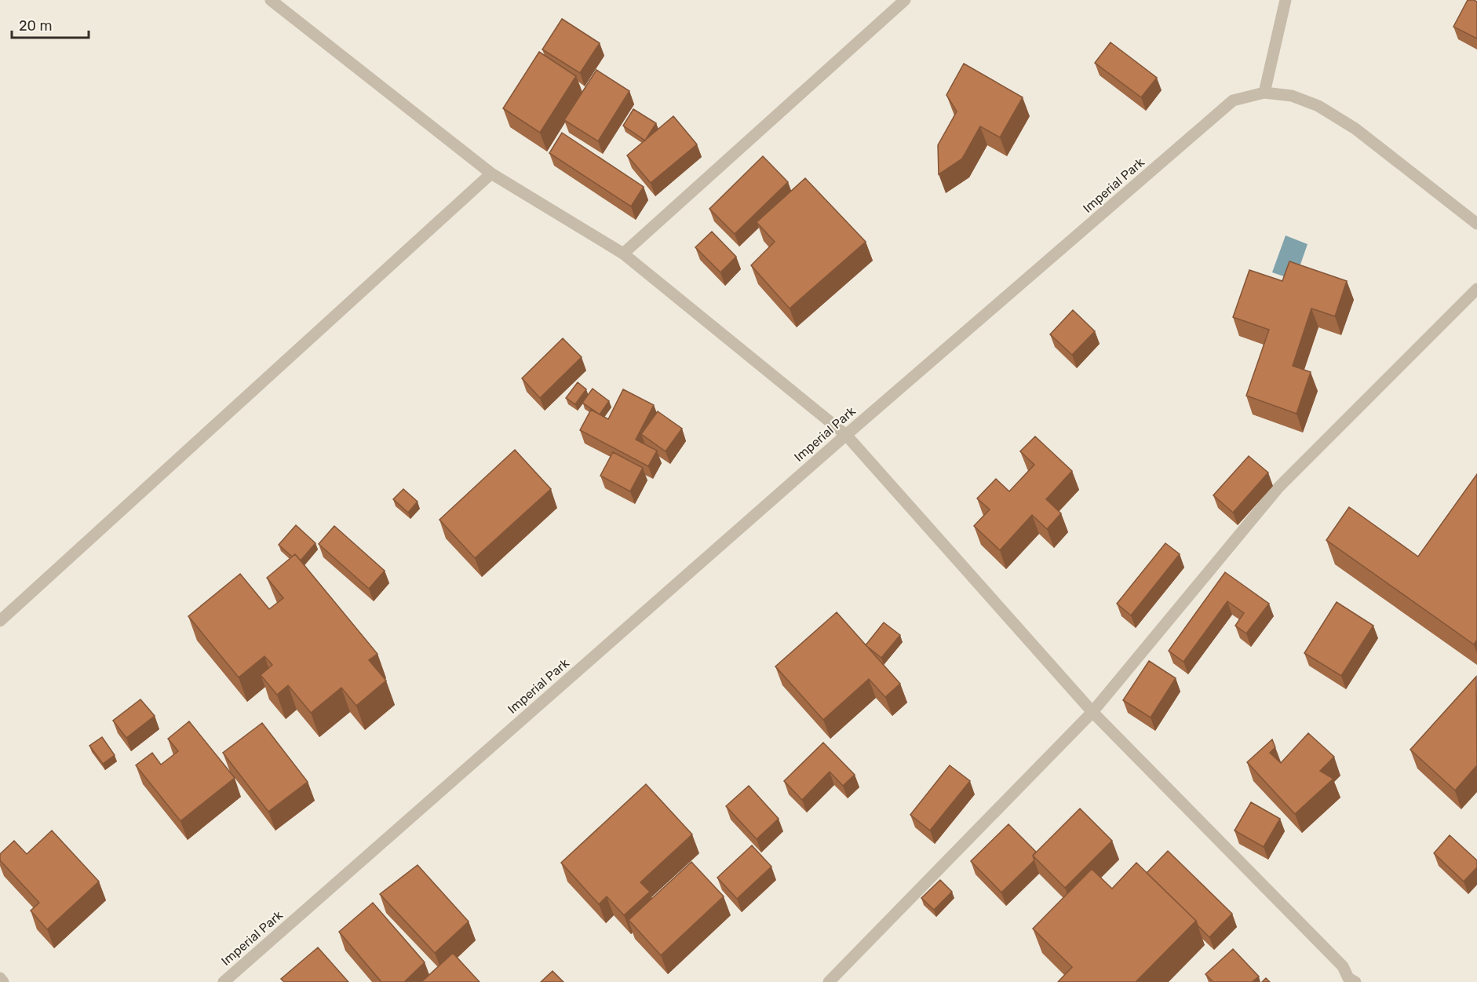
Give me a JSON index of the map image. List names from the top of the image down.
{
  "streets": {
    "street": ["Imperial Park"]
  },
  "scale_bar": "20 m"
}
